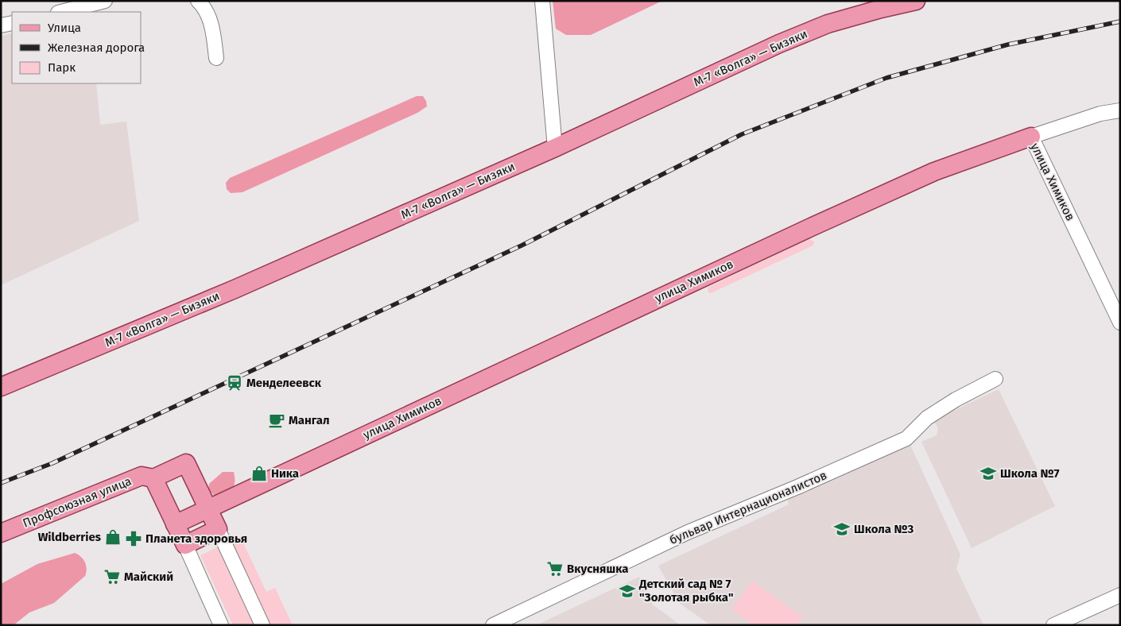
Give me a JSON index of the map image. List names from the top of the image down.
{
  "streets": {
    "main road": ["М-7 «Волга» — Бизяки", "улица Химиков", "Профсоюзная улица"],
    "street": ["бульвар Интернационалистов"]
  },
  "places": {
    "station": ["Менделеевск"],
    "cafe": ["Мангал"],
    "shop": ["Ника", "Wildberries"],
    "school or university": ["Школа №7", "Школа №3", "Детский сад № 7 \"Золотая рыбка\""],
    "pharmacy": ["Планета здоровья"],
    "supermarket": ["Вкусняшка", "Майский"]
  },
  "legend": ["Улица", "Железная дорога", "Парк"]
}
